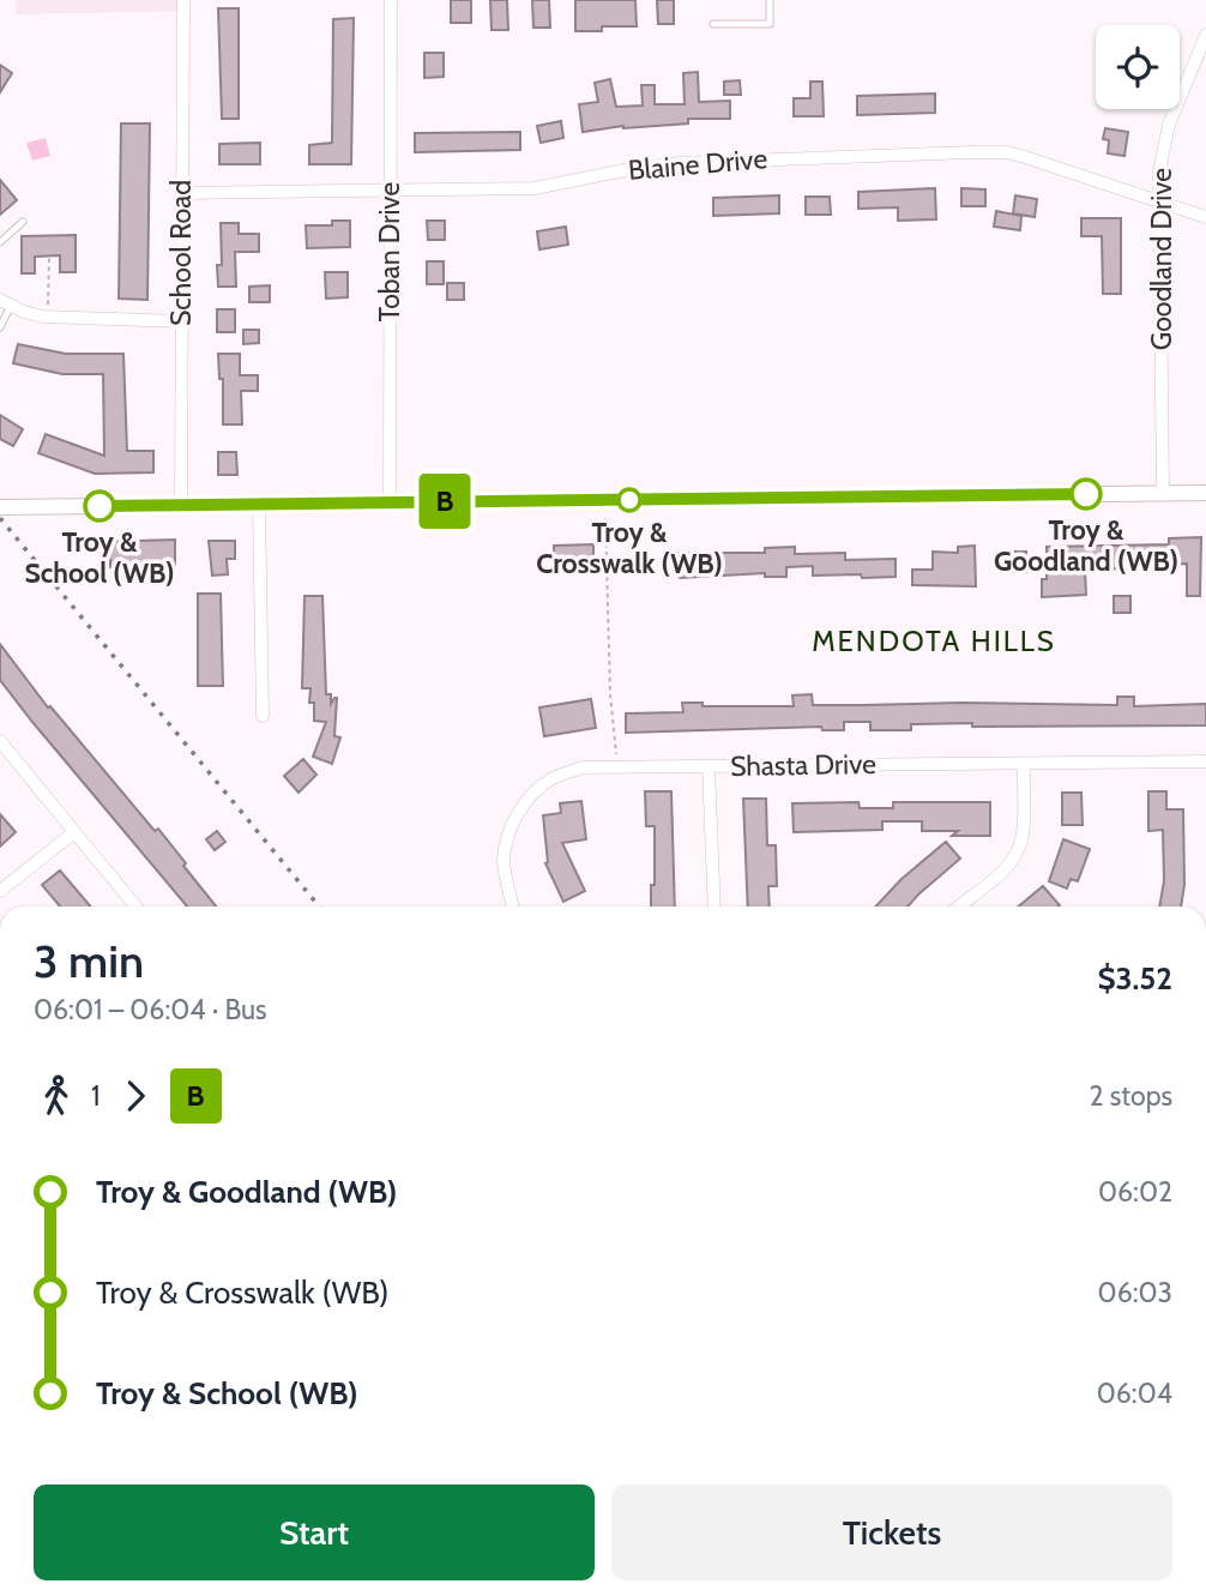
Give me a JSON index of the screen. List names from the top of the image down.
{
  "streets": {
    "street": [
      "Blaine Drive",
      "Toban Drive",
      "School Road",
      "Goodland Drive",
      "Shasta Drive"
    ]
  },
  "crossings": [
    ["Blaine Drive", "Toban Drive"],
    ["Blaine Drive", "School Road"],
    ["Blaine Drive", "Goodland Drive"]
  ],
  "districts": ["MENDOTA HILLS"],
  "places": ["Troy & Goodland (WB)", "Troy & Crosswalk (WB)", "Troy & School (WB)"],
  "lines": ["bus line B"],
  "page": {
    "on_map": "B",
    "heading": ["3 min", "06:01 – 06:04 · Bus", "$3.52"],
    "legs": ["1", "B", "2 stops"],
    "list": [
      {
        "name": "Troy & Goodland (WB)",
        "value": "06:02"
      },
      {
        "name": "Troy & Crosswalk (WB)",
        "value": "06:03"
      },
      {
        "name": "Troy & School (WB)",
        "value": "06:04"
      }
    ],
    "buttons": ["Start", "Tickets"]
  }
}
